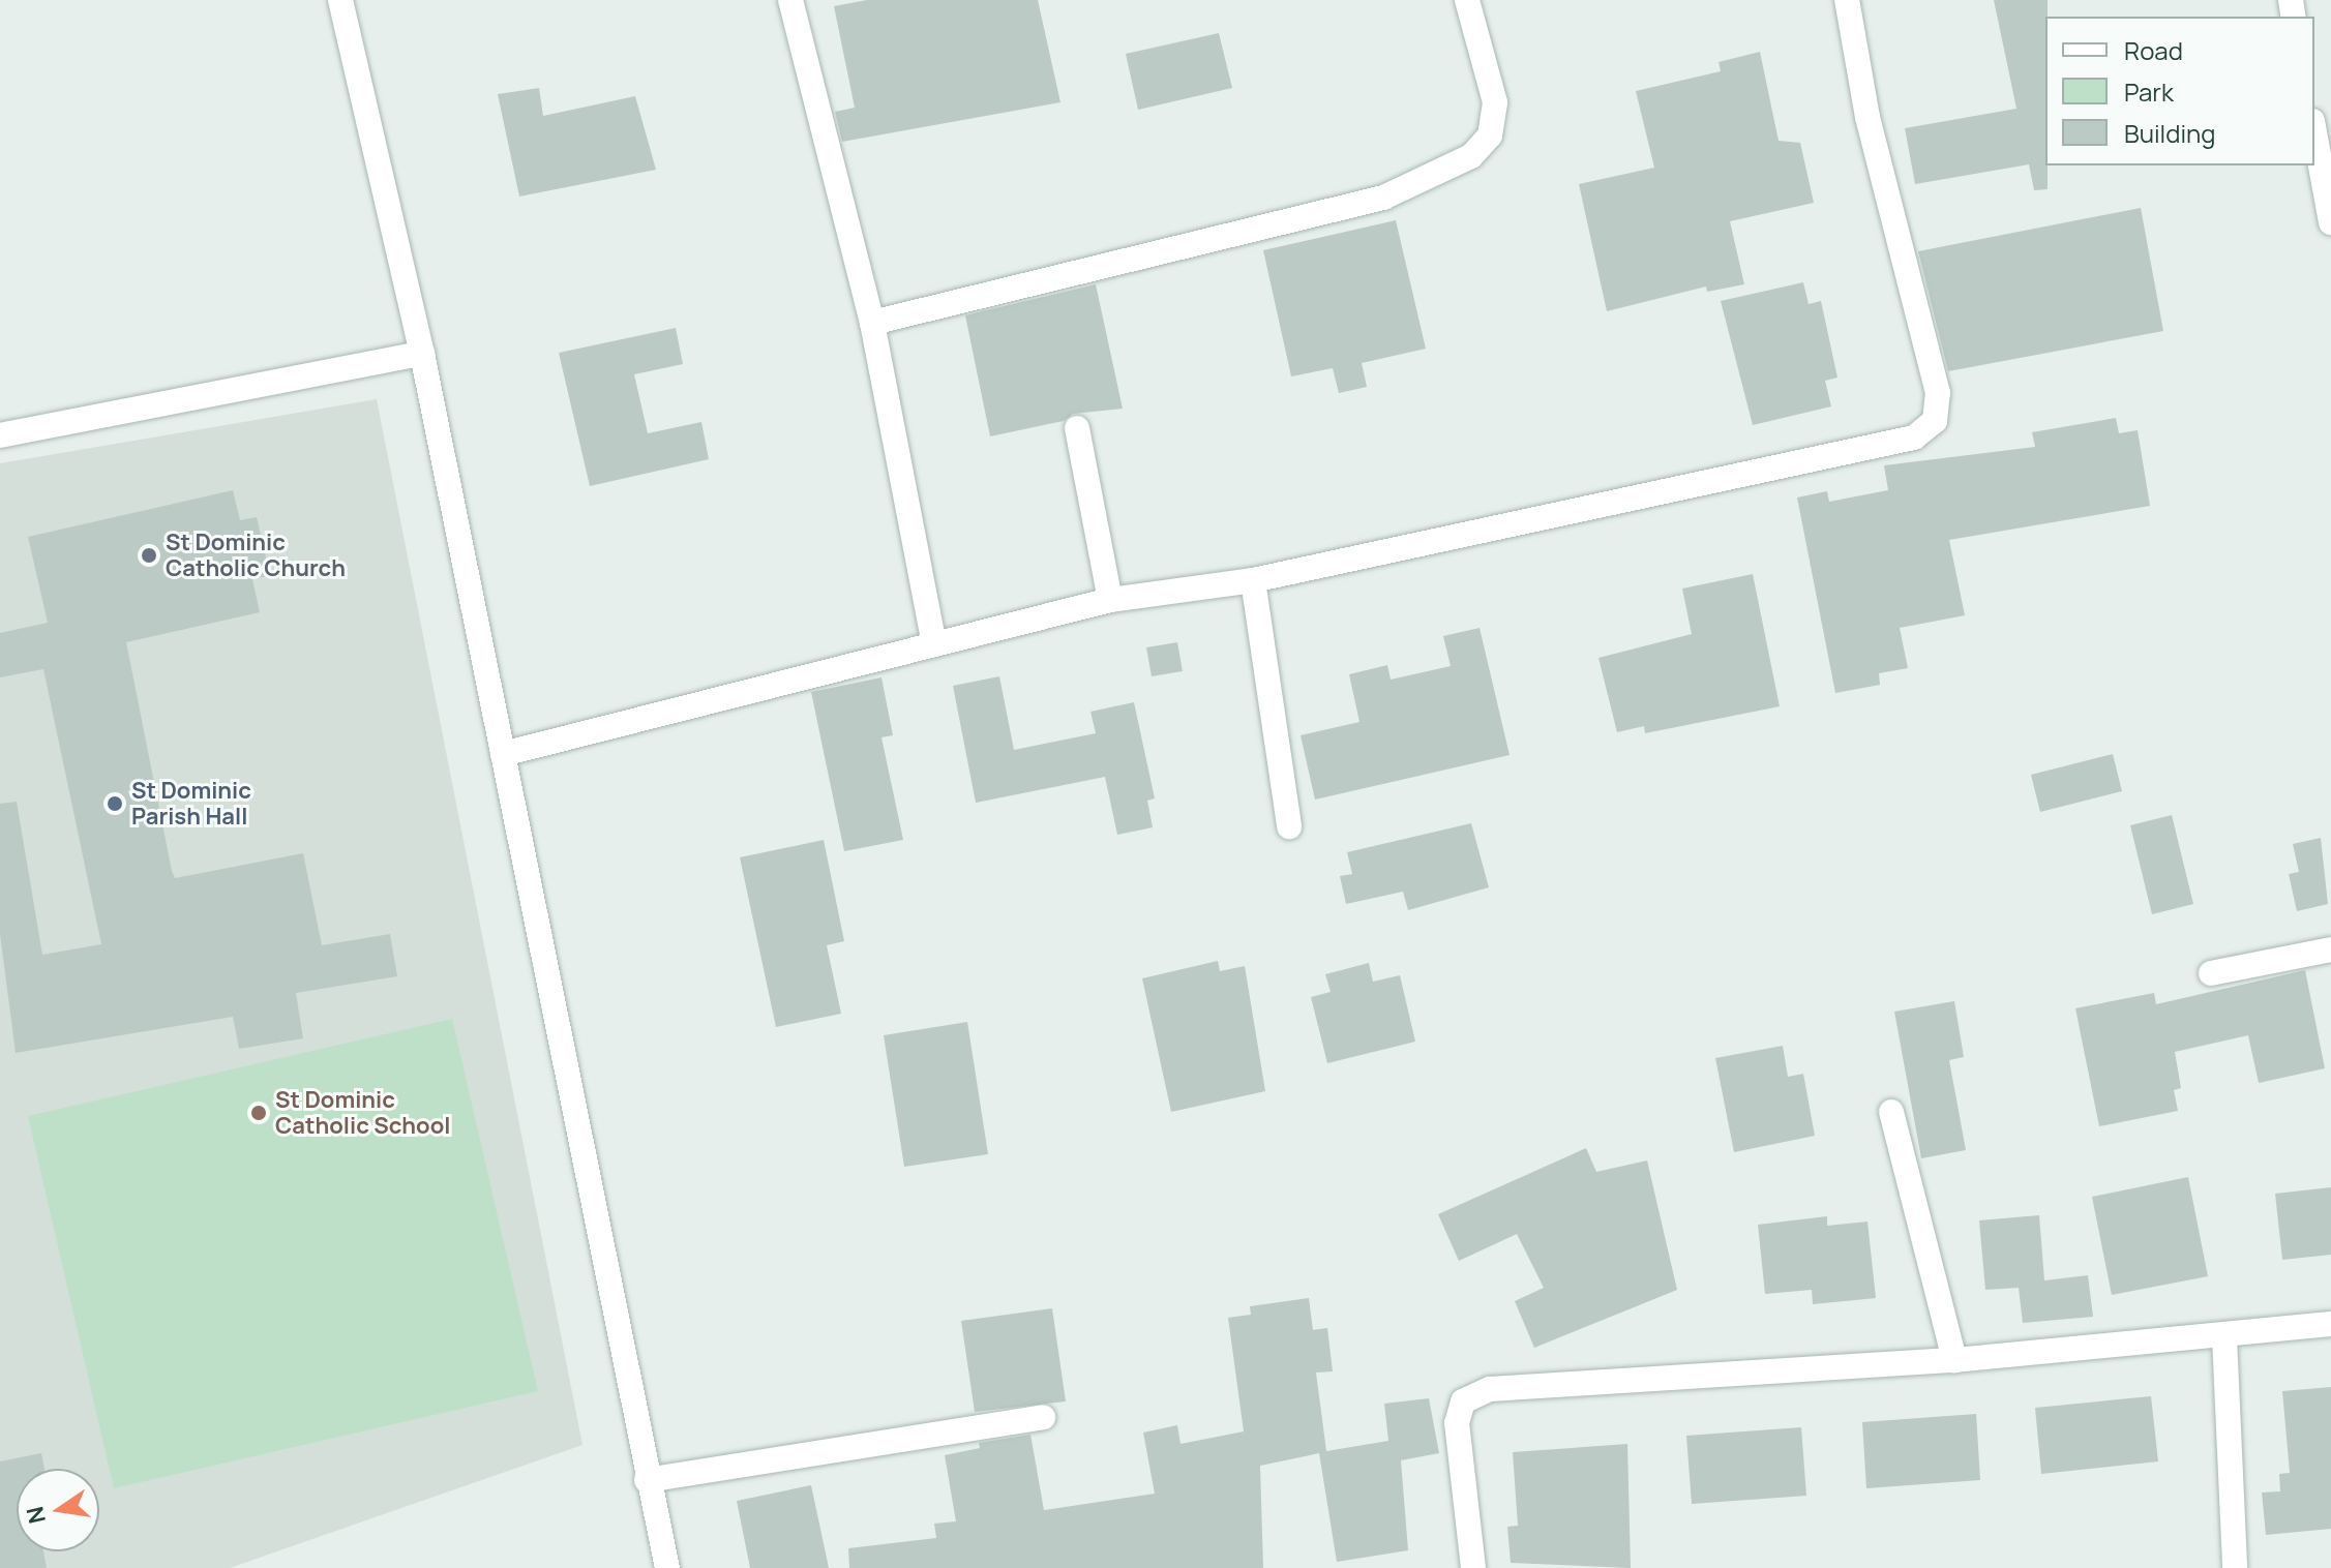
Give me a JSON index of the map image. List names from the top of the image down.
{
  "places": ["St Dominic Catholic Church", "St Dominic Parish Hall", "St Dominic Catholic School"],
  "legend": ["Road", "Park", "Building"],
  "north": "left"
}
